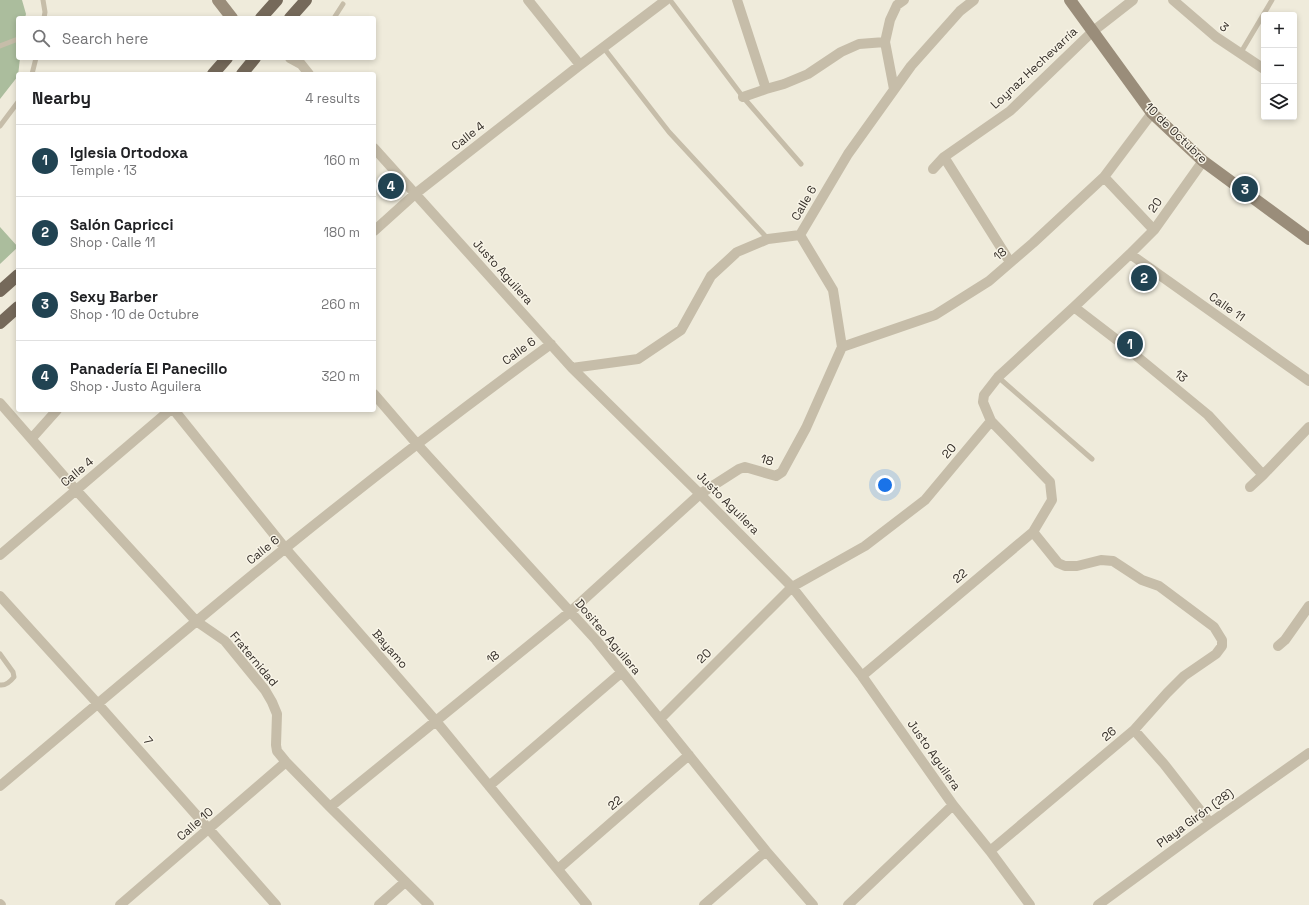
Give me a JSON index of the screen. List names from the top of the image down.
{
  "streets": {
    "street": [
      "3",
      "Loynaz Hechevarría",
      "10 de Octubre",
      "Calle 4",
      "Calle 6",
      "20",
      "18",
      "Justo Aguilera",
      "Calle 11",
      "13",
      "22",
      "Dositeo Aguilera",
      "Bayamo",
      "Fraternidad",
      "26",
      "7",
      "Playa Girón (28)",
      "Calle 10"
    ]
  },
  "crossings": [
    ["Loynaz Hechevarría", "10 de Octubre"],
    ["10 de Octubre", "20"],
    ["10 de Octubre", "18"],
    ["Calle 4", "Justo Aguilera"],
    ["Calle 4", "Fraternidad"],
    ["Calle 6", "Justo Aguilera"],
    ["Calle 6", "Dositeo Aguilera"],
    ["Calle 6", "Bayamo"],
    ["Calle 6", "Fraternidad"],
    ["Calle 6", "7"],
    ["20", "Justo Aguilera"],
    ["20", "Calle 11"],
    ["20", "13"],
    ["20", "22"],
    ["20", "Dositeo Aguilera"],
    ["18", "Justo Aguilera"],
    ["18", "Dositeo Aguilera"],
    ["18", "Bayamo"],
    ["18", "Fraternidad"],
    ["Justo Aguilera", "22"],
    ["Justo Aguilera", "26"],
    ["22", "Dositeo Aguilera"],
    ["22", "Bayamo"],
    ["22", "26"],
    ["Fraternidad", "Calle 10"],
    ["7", "Calle 10"]
  ],
  "page": {
    "map_buttons": ["+", "−"],
    "search": "Search here",
    "heading": ["Nearby", "4 results"],
    "list": [
      {
        "mark": "1",
        "name": "Iglesia Ortodoxa",
        "note": "Temple · 13",
        "value": "160 m"
      },
      {
        "mark": "2",
        "name": "Salón Capricci",
        "note": "Shop · Calle 11",
        "value": "180 m"
      },
      {
        "mark": "3",
        "name": "Sexy Barber",
        "note": "Shop · 10 de Octubre",
        "value": "260 m"
      },
      {
        "mark": "4",
        "name": "Panadería El Panecillo",
        "note": "Shop · Justo Aguilera",
        "value": "320 m"
      }
    ],
    "pins": [
      "4",
      "3",
      "2",
      "1"
    ]
  }
}
